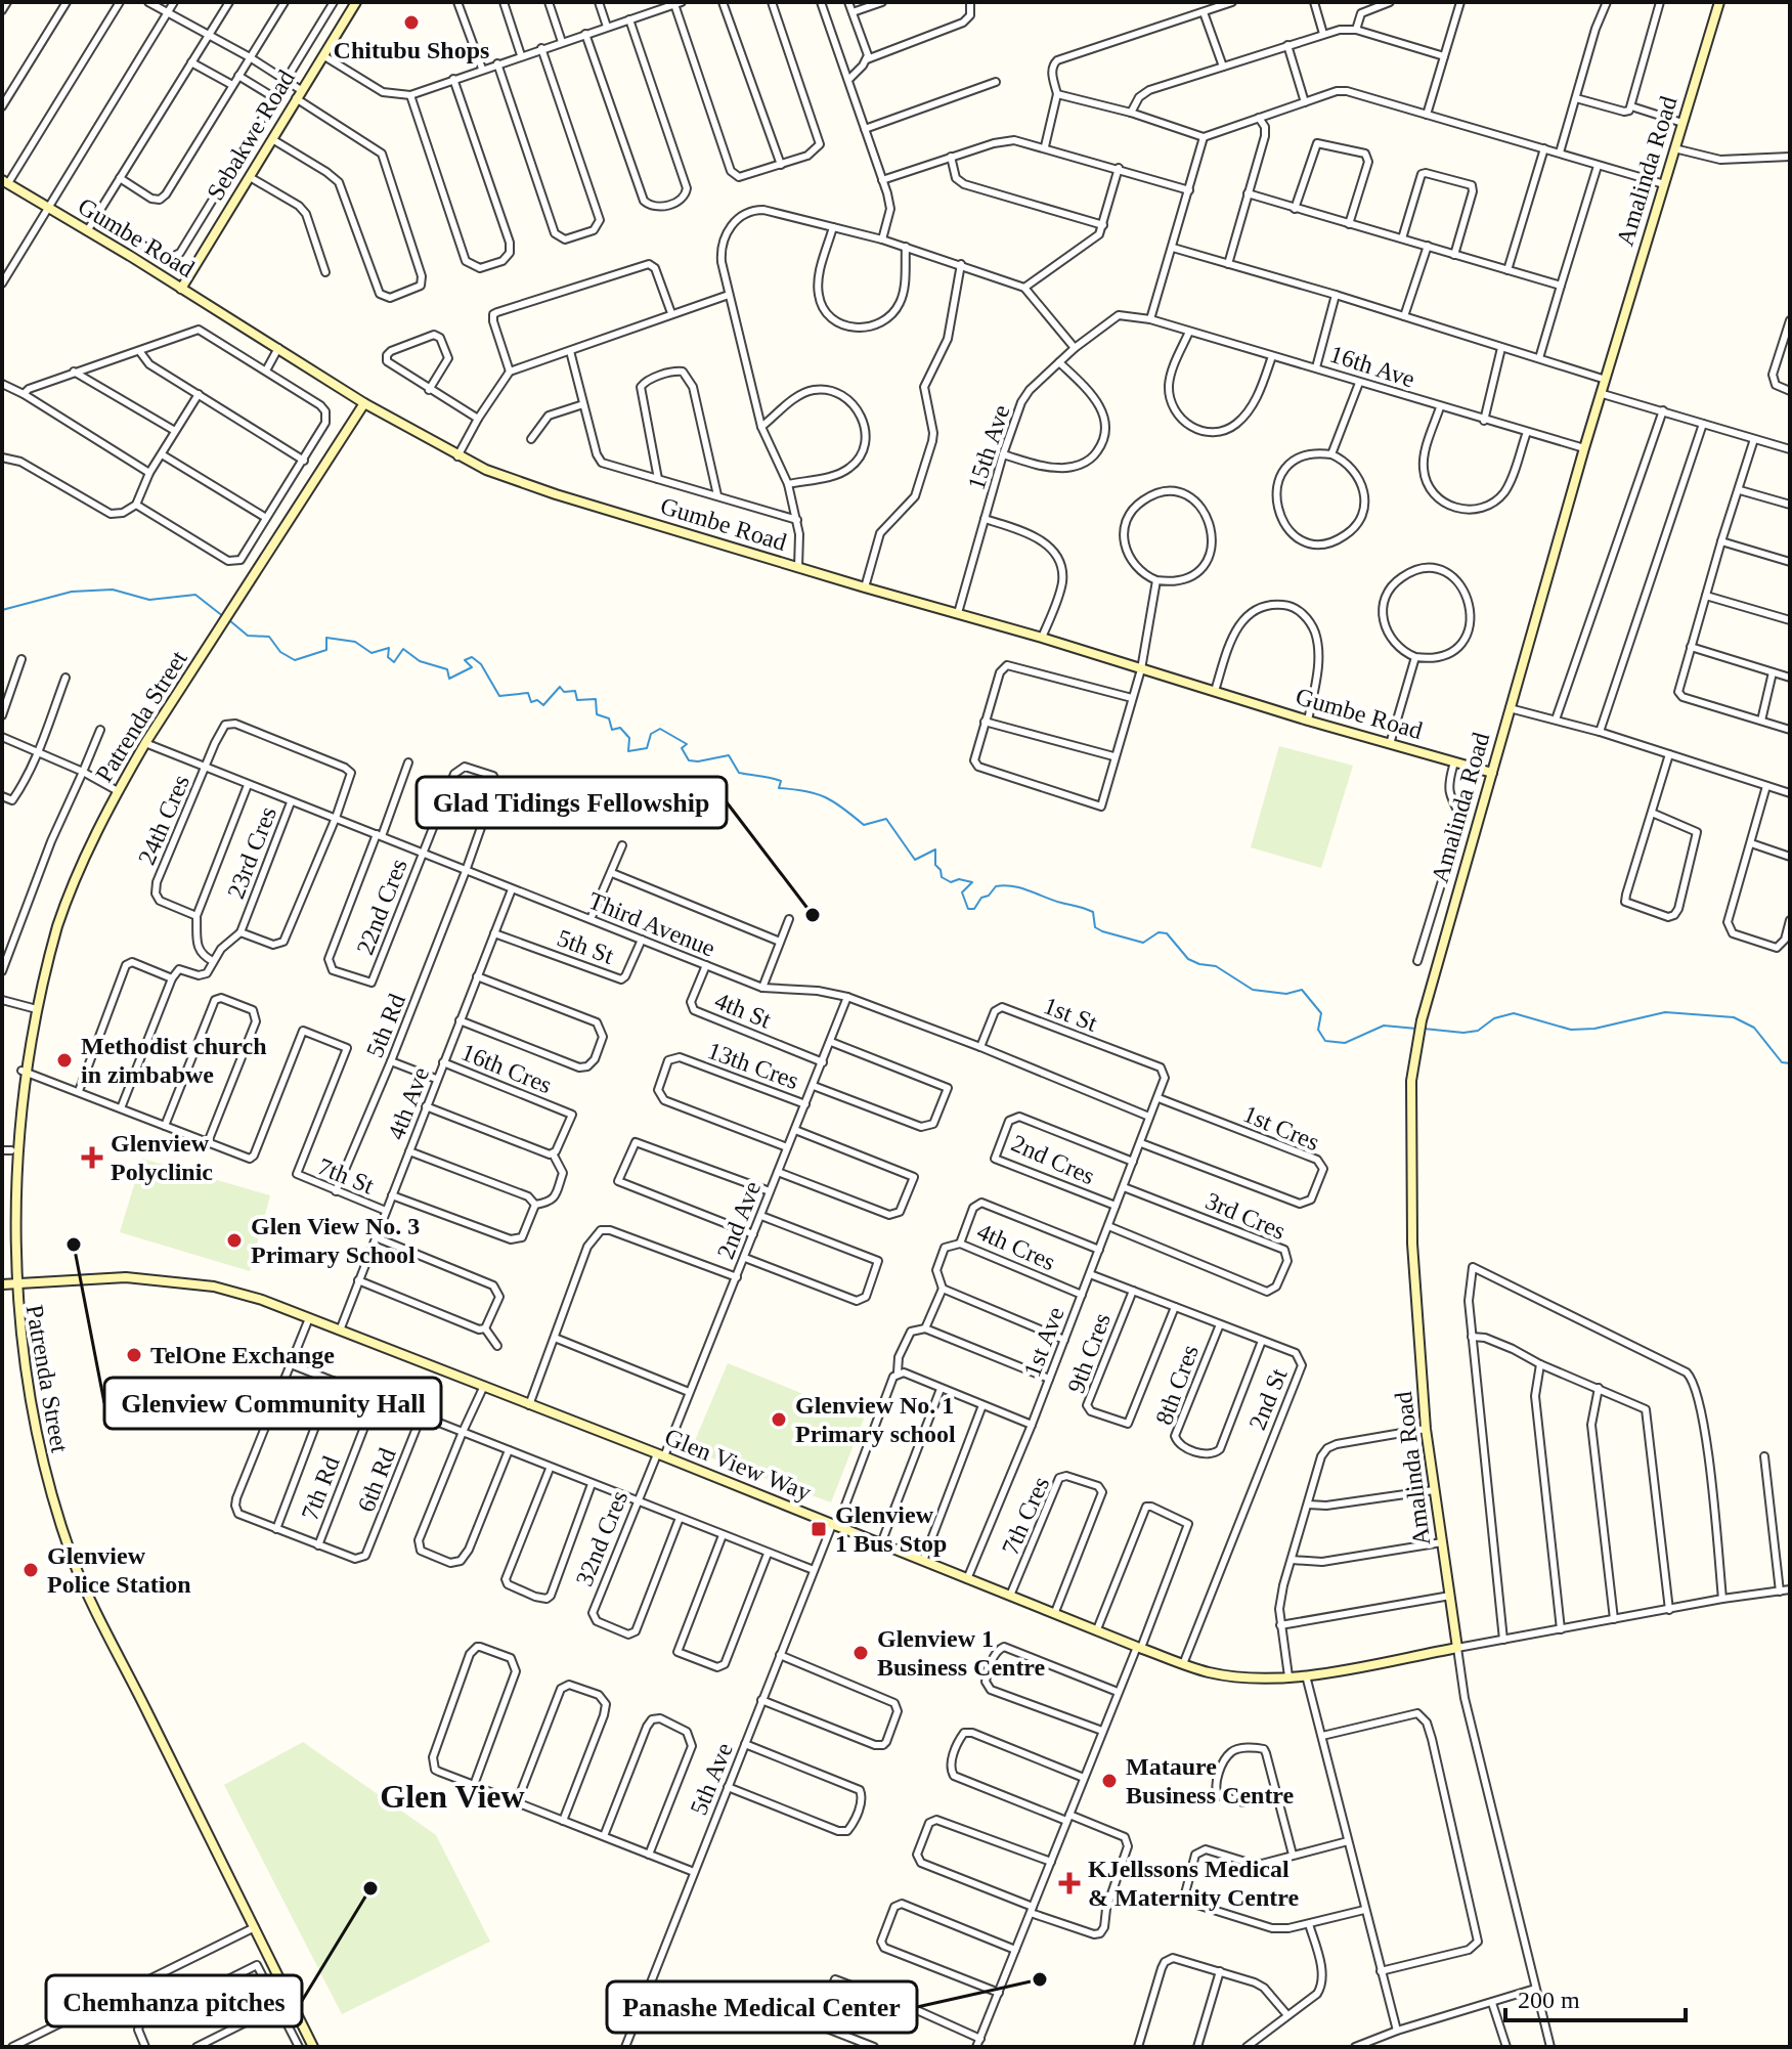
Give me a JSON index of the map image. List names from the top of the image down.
{
  "streets": {
    "street": [
      "Sebakwe Road",
      "Amalinda Road",
      "Gumbe Road",
      "16th Ave",
      "15th Ave",
      "Patrenda Street",
      "24th Cres",
      "23rd Cres",
      "22nd Cres",
      "Third Avenue",
      "5th St",
      "4th St",
      "1st St",
      "5th Rd",
      "13th Cres",
      "16th Cres",
      "4th Ave",
      "1st Cres",
      "2nd Cres",
      "7th St",
      "3rd Cres",
      "2nd Ave",
      "4th Cres",
      "1st Ave",
      "9th Cres",
      "8th Cres",
      "2nd St",
      "Glen View Way",
      "6th Rd",
      "7th Rd",
      "7th Cres",
      "32nd Cres",
      "5th Ave"
    ]
  },
  "crossings": [
    ["Sebakwe Road", "Gumbe Road"],
    ["Amalinda Road", "Gumbe Road"],
    ["Amalinda Road", "16th Ave"],
    ["Amalinda Road", "Glen View Way"],
    ["Gumbe Road", "15th Ave"],
    ["Gumbe Road", "Patrenda Street"],
    ["16th Ave", "15th Ave"],
    ["Patrenda Street", "Third Avenue"],
    ["Patrenda Street", "Glen View Way"],
    ["24th Cres", "23rd Cres"],
    ["24th Cres", "Third Avenue"],
    ["23rd Cres", "Third Avenue"],
    ["22nd Cres", "Third Avenue"],
    ["22nd Cres", "5th Rd"],
    ["Third Avenue", "5th St"],
    ["Third Avenue", "4th St"],
    ["Third Avenue", "1st St"],
    ["Third Avenue", "5th Rd"],
    ["Third Avenue", "4th Ave"],
    ["Third Avenue", "2nd Ave"],
    ["Third Avenue", "1st Ave"],
    ["5th St", "4th Ave"],
    ["4th St", "2nd Ave"],
    ["1st St", "1st Ave"],
    ["5th Rd", "7th St"],
    ["13th Cres", "2nd Ave"],
    ["16th Cres", "4th Ave"],
    ["4th Ave", "7th St"],
    ["4th Ave", "Glen View Way"],
    ["1st Cres", "1st Ave"],
    ["2nd Cres", "1st Ave"],
    ["3rd Cres", "1st Ave"],
    ["2nd Ave", "Glen View Way"],
    ["2nd Ave", "32nd Cres"],
    ["4th Cres", "1st Ave"],
    ["1st Ave", "2nd St"],
    ["1st Ave", "Glen View Way"],
    ["9th Cres", "2nd St"],
    ["8th Cres", "2nd St"],
    ["2nd St", "Glen View Way"],
    ["Glen View Way", "7th Cres"],
    ["Glen View Way", "32nd Cres"],
    ["Glen View Way", "5th Ave"],
    ["6th Rd", "7th Rd"]
  ],
  "districts": ["Glen View"],
  "places": {
    "other": [
      "Chitubu Shops",
      "Glad Tidings Fellowship",
      "Methodist church in zimbabwe",
      "Glen View No. 3 Primary School",
      "Glenview Community Hall",
      "TelOne Exchange",
      "Glenview No. 1 Primary school",
      "Glenview Police Station",
      "Glenview 1 Business Centre",
      "Mataure Business Centre",
      "Chemhanza pitches",
      "Panashe Medical Center"
    ],
    "health": ["Glenview Polyclinic", "KJellssons Medical & Maternity Centre"],
    "transit": ["Glenview 1 Bus Stop"]
  },
  "scale_bar": "200 m"
}
